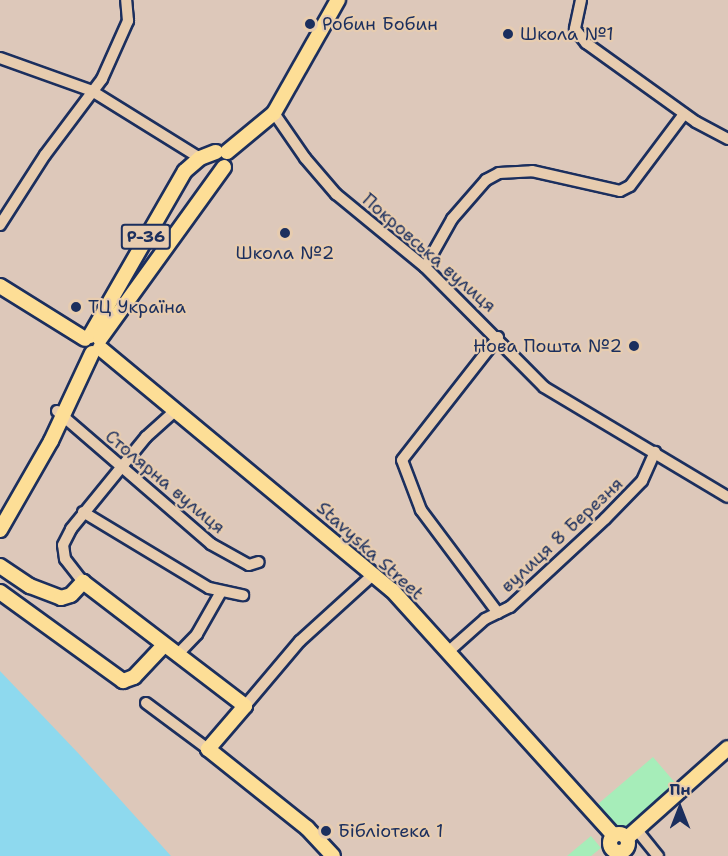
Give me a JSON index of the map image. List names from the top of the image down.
{
  "streets": {
    "main road": ["Р-36", "Stavyska Street"],
    "street": ["Покровська вулиця", "Столярна вулиця", "вулиця 8 Березня"]
  },
  "crossings": [
    ["Р-36", "Покровська вулиця"],
    ["Р-36", "Столярна вулиця"],
    ["Р-36", "Stavyska Street"],
    ["Покровська вулиця", "вулиця 8 Березня"],
    ["вулиця 8 Березня", "Stavyska Street"]
  ],
  "places": [
    "Робин Бобин",
    "Школа №1",
    "Школа №2",
    "ТЦ Україна",
    "Нова Пошта №2",
    "Бібліотека 1"
  ],
  "north": "top"
}
